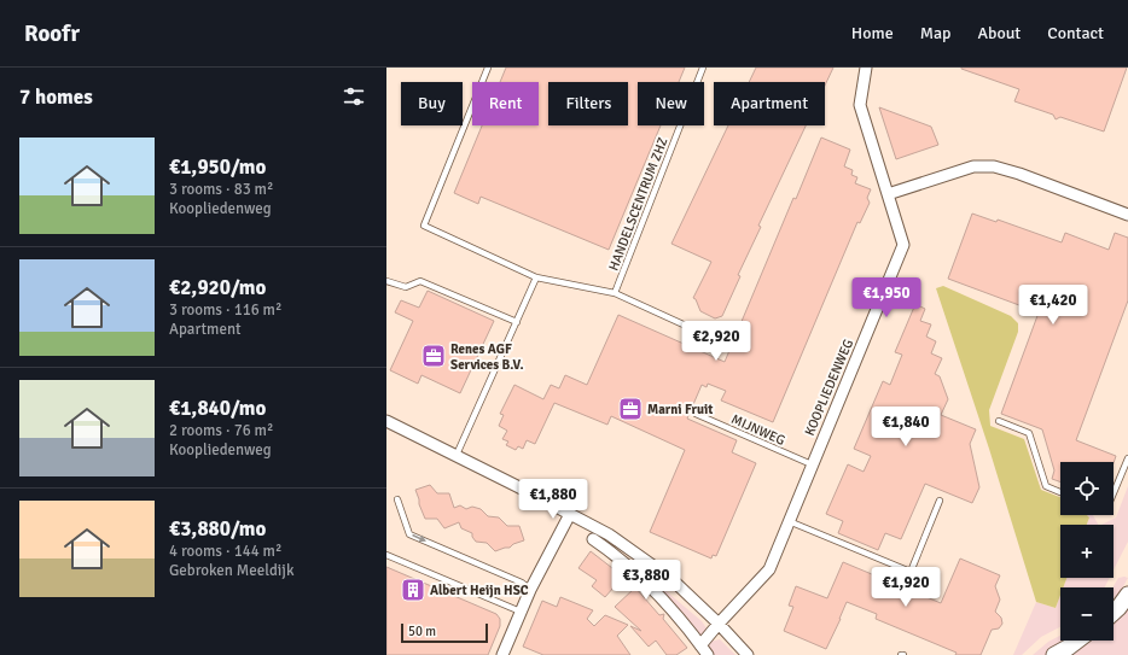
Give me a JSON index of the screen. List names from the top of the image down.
{
  "streets": {
    "street": ["KOOPLIEDENWEG"],
    "lane": ["HANDELSCENTRUM ZHZ", "MIJNWEG"]
  },
  "crossings": [
    ["KOOPLIEDENWEG", "MIJNWEG"]
  ],
  "places": {
    "office": ["Renes AGF Services B.V.", "Marni Fruit"],
    "building": ["Albert Heijn HSC"]
  },
  "scale_bar": "50 m",
  "page": {
    "header": "Roofr",
    "nav": [
      "Home",
      "Map",
      "About",
      "Contact"
    ],
    "heading": "7 homes",
    "chip": [
      "Buy",
      "Rent",
      "Filters",
      "New",
      "Apartment"
    ],
    "list": [
      {
        "name": "€1,950/mo",
        "note": "3 rooms · 83 m² · Koopliedenweg"
      },
      {
        "name": "€2,920/mo",
        "note": "3 rooms · 116 m² · Apartment"
      },
      {
        "name": "€1,840/mo",
        "note": "2 rooms · 76 m² · Koopliedenweg"
      },
      {
        "name": "€3,880/mo",
        "note": "4 rooms · 144 m² · Gebroken Meeldijk"
      }
    ],
    "price": [
      "€1,950",
      "€1,420",
      "€2,920",
      "€1,840",
      "€1,880",
      "€3,880",
      "€1,920"
    ],
    "map_buttons": ["+", "−"],
    "scale": "50 m"
  }
}
